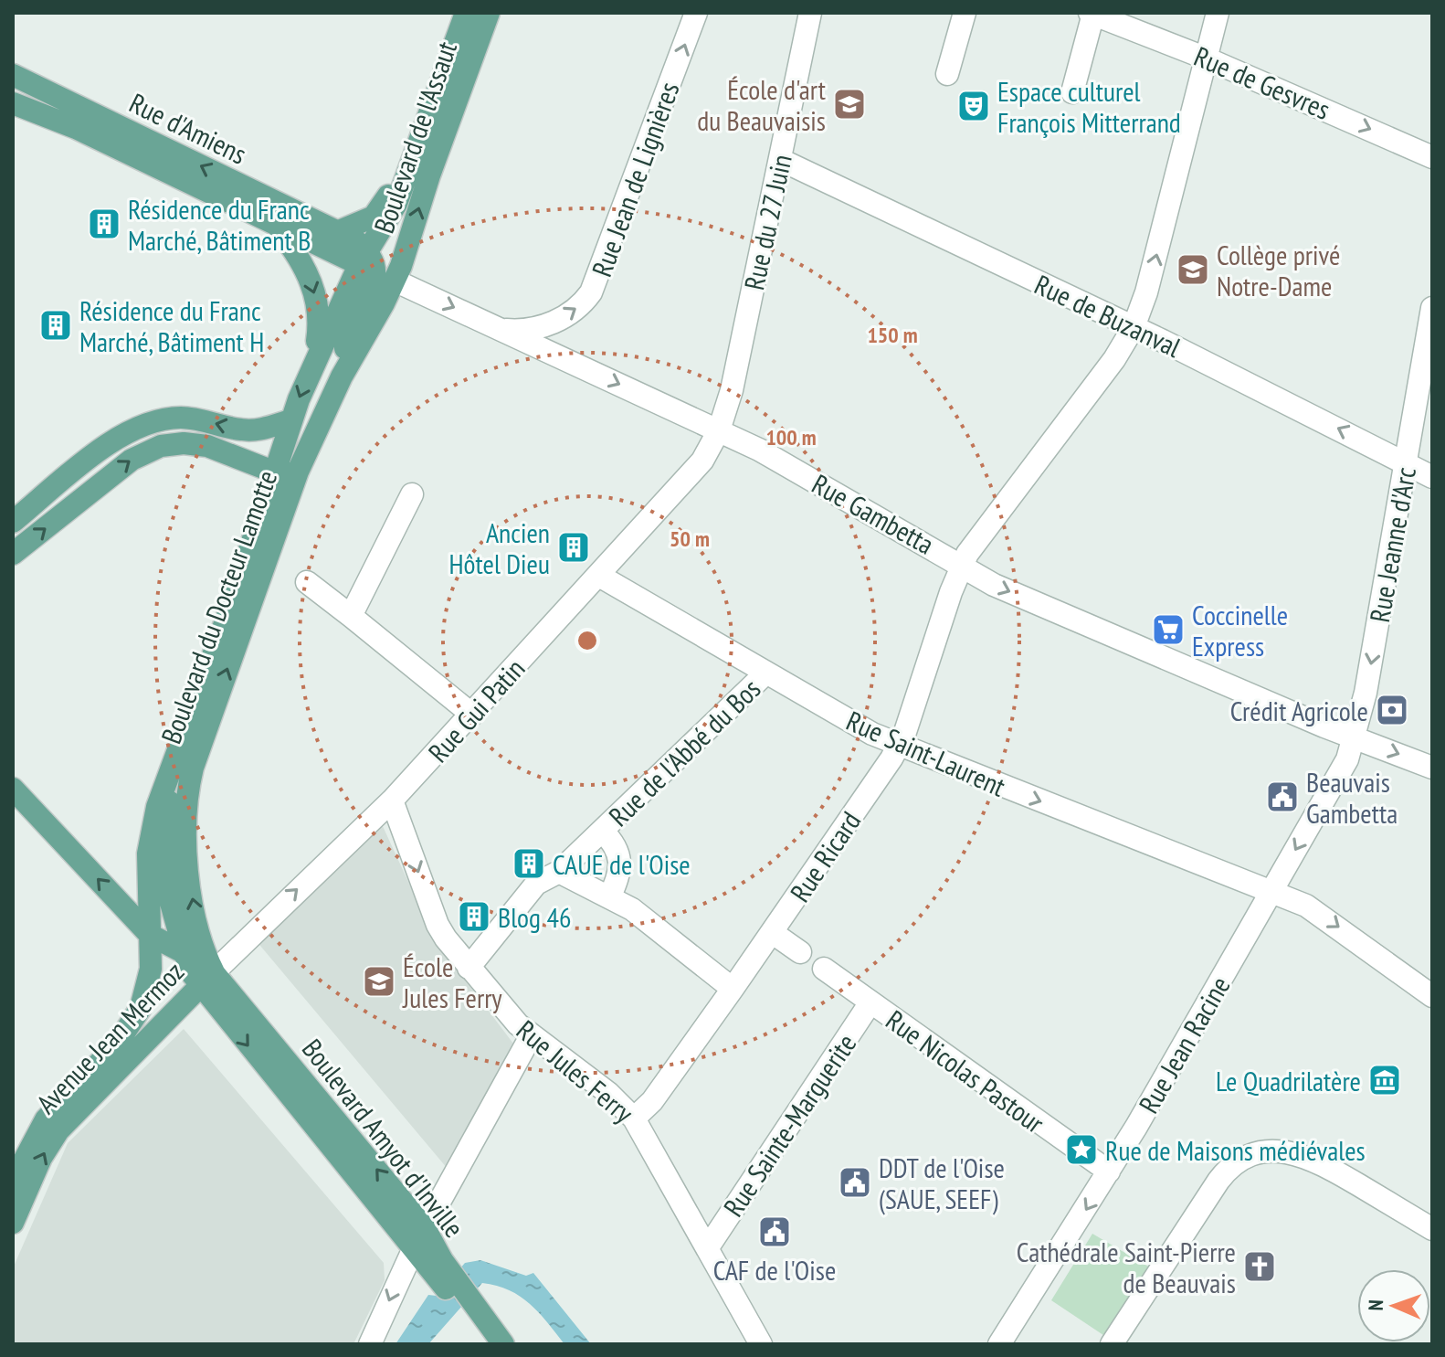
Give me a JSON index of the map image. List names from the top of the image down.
{
  "streets": {
    "main road": [
      "Rue d'Amiens",
      "Boulevard de l'Assaut",
      "Boulevard du Docteur Lamotte",
      "Avenue Jean Mermoz",
      "Boulevard Amyot d'Inville"
    ],
    "street": [
      "Rue de Gesvres",
      "Rue Jean de Lignières",
      "Rue du 27 Juin",
      "Rue de Buzanval",
      "Rue Gambetta",
      "Rue Jeanne d'Arc",
      "Rue Gui Patin",
      "Rue de l'Abbé du Bos",
      "Rue Saint-Laurent",
      "Rue Ricard",
      "Rue Jean Racine",
      "Rue Jules Ferry",
      "Rue Nicolas Pastour",
      "Rue Sainte-Marguerite"
    ]
  },
  "crossings": [
    ["Rue de Gesvres", "Rue Ricard"],
    ["Rue d'Amiens", "Boulevard de l'Assaut"],
    ["Rue d'Amiens", "Rue Gambetta"],
    ["Rue d'Amiens", "Boulevard du Docteur Lamotte"],
    ["Boulevard de l'Assaut", "Rue Gambetta"],
    ["Boulevard de l'Assaut", "Boulevard du Docteur Lamotte"],
    ["Rue Jean de Lignières", "Rue Gambetta"],
    ["Rue du 27 Juin", "Rue de Buzanval"],
    ["Rue du 27 Juin", "Rue Gambetta"],
    ["Rue du 27 Juin", "Rue Gui Patin"],
    ["Rue de Buzanval", "Rue Jeanne d'Arc"],
    ["Rue de Buzanval", "Rue Ricard"],
    ["Rue Gambetta", "Rue Jeanne d'Arc"],
    ["Rue Gambetta", "Boulevard du Docteur Lamotte"],
    ["Rue Gambetta", "Rue Gui Patin"],
    ["Rue Gambetta", "Rue Ricard"],
    ["Rue Gambetta", "Rue Jean Racine"],
    ["Rue Jeanne d'Arc", "Rue Jean Racine"],
    ["Boulevard du Docteur Lamotte", "Rue Gui Patin"],
    ["Boulevard du Docteur Lamotte", "Avenue Jean Mermoz"],
    ["Boulevard du Docteur Lamotte", "Boulevard Amyot d'Inville"],
    ["Rue Gui Patin", "Rue Saint-Laurent"],
    ["Rue Gui Patin", "Avenue Jean Mermoz"],
    ["Rue Gui Patin", "Rue Jules Ferry"],
    ["Rue Gui Patin", "Boulevard Amyot d'Inville"],
    ["Rue de l'Abbé du Bos", "Rue Saint-Laurent"],
    ["Rue de l'Abbé du Bos", "Rue Jules Ferry"],
    ["Rue Saint-Laurent", "Rue Ricard"],
    ["Rue Saint-Laurent", "Rue Jean Racine"],
    ["Rue Ricard", "Rue Jules Ferry"],
    ["Avenue Jean Mermoz", "Boulevard Amyot d'Inville"],
    ["Rue Jean Racine", "Rue Nicolas Pastour"],
    ["Rue Jules Ferry", "Rue Sainte-Marguerite"],
    ["Rue Nicolas Pastour", "Rue Sainte-Marguerite"]
  ],
  "one_way": [
    "Rue de Gesvres",
    "Rue Jean de Lignières",
    "Rue de Buzanval",
    "Rue Gambetta",
    "Rue Jeanne d'Arc",
    "Rue Saint-Laurent",
    "Rue Jean Racine"
  ],
  "places": {
    "school or university": ["École d'art du Beauvaisis", "Collège privé Notre-Dame", "École Jules Ferry"],
    "theatre": ["Espace culturel François Mitterrand"],
    "building": [
      "Résidence du Franc Marché, Bâtiment B",
      "Résidence du Franc Marché, Bâtiment H",
      "Ancien Hôtel Dieu",
      "CAUE de l'Oise",
      "Blog 46"
    ],
    "supermarket": ["Coccinelle Express"],
    "bank": ["Crédit Agricole"],
    "public building": ["Beauvais Gambetta", "DDT de l'Oise (SAUE, SEEF)", "CAF de l'Oise"],
    "museum": ["Le Quadrilatère"],
    "place": ["Rue de Maisons médiévales"],
    "church": ["Cathédrale Saint-Pierre de Beauvais"]
  },
  "north": "left",
  "rings": ["150 m", "100 m", "50 m"]
}
